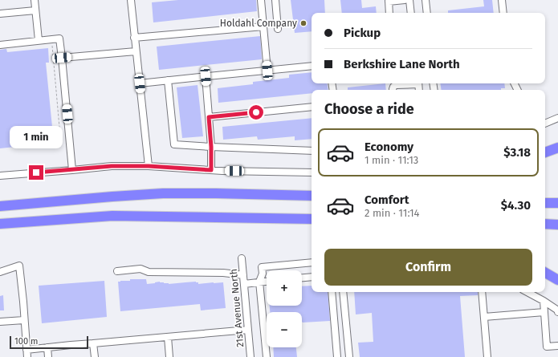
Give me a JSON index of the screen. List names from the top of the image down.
{
  "streets": {
    "street": ["21st Avenue North"]
  },
  "places": ["Holdahl Company"],
  "scale_bar": "100 m",
  "page": {
    "banner": ["Pickup", "Berkshire Lane North"],
    "heading": "Choose a ride",
    "bubble": "1 min",
    "list": [
      {
        "name": "Economy",
        "note": "1 min · 11:13",
        "value": "$3.18"
      },
      {
        "name": "Comfort",
        "note": "2 min · 11:14",
        "value": "$4.30"
      }
    ],
    "buttons": "Confirm",
    "map_buttons": ["+", "−"],
    "scale": "100 m"
  }
}
